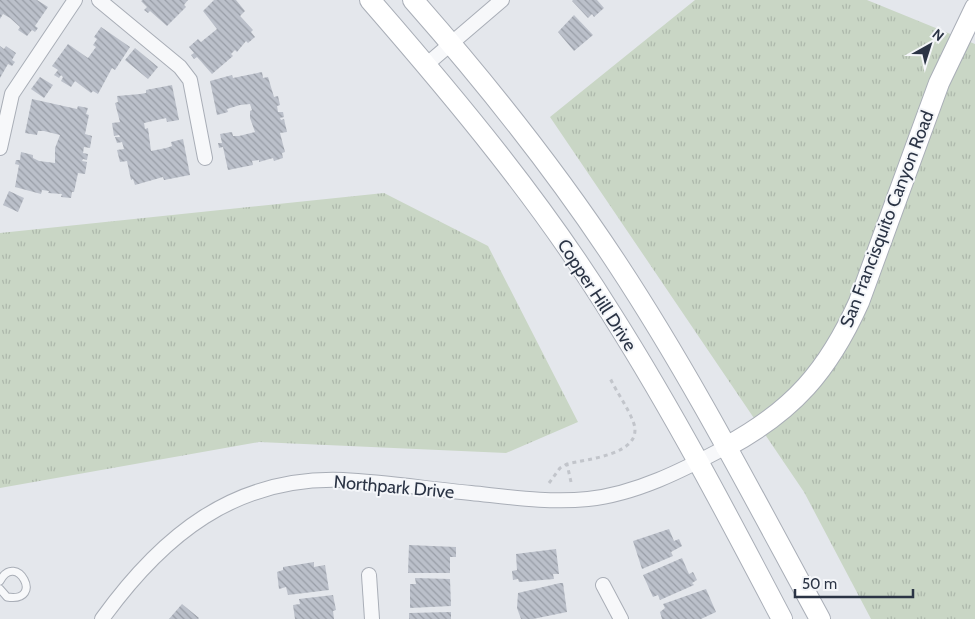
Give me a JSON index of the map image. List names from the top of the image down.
{
  "streets": {
    "main road": ["San Francisquito Canyon Road", "Copper Hill Drive"],
    "street": ["Northpark Drive"]
  },
  "crossings": [
    ["San Francisquito Canyon Road", "Copper Hill Drive"],
    ["San Francisquito Canyon Road", "Northpark Drive"],
    ["Copper Hill Drive", "Northpark Drive"]
  ],
  "scale_bar": "50 m",
  "north": "top right"
}
